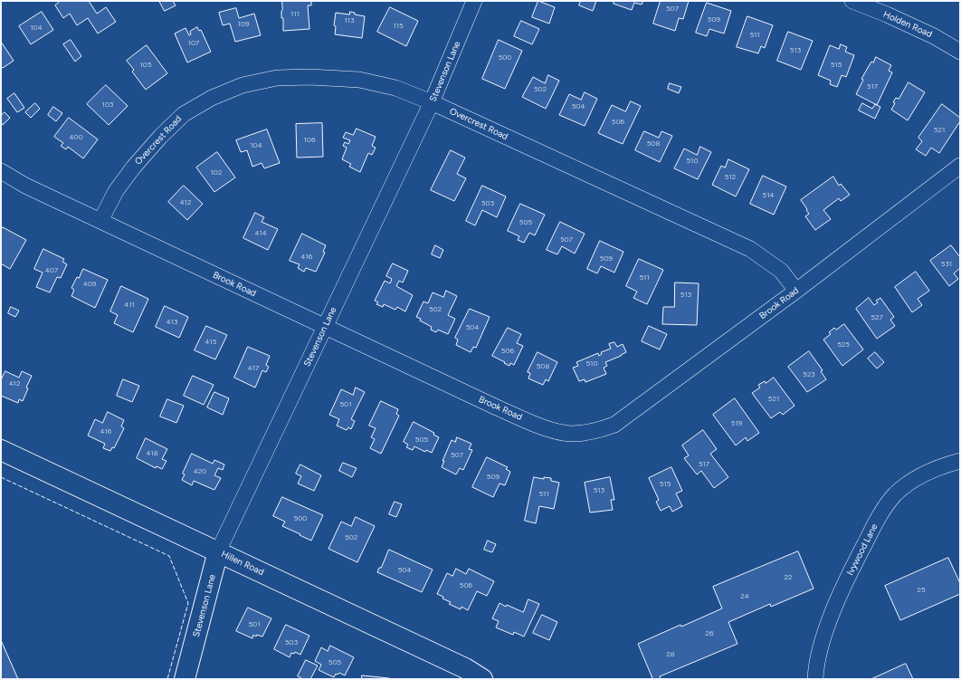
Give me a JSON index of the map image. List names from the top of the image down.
{
  "streets": {
    "street": [
      "Holden Road",
      "Stevenson Lane",
      "Overcrest Road",
      "Brook Road",
      "Ivywood Lane",
      "Hillen Road"
    ]
  },
  "crossings": [
    ["Stevenson Lane", "Overcrest Road"],
    ["Stevenson Lane", "Brook Road"],
    ["Stevenson Lane", "Hillen Road"],
    ["Overcrest Road", "Brook Road"]
  ],
  "house_numbers": [
    "507",
    "111",
    "509",
    "113",
    "109",
    "115",
    "104",
    "511",
    "107",
    "513",
    "500",
    "105",
    "515",
    "517",
    "502",
    "103",
    "504",
    "506",
    "521",
    "400",
    "106",
    "508",
    "104",
    "510",
    "102",
    "512",
    "514",
    "412",
    "503",
    "505",
    "414",
    "507",
    "416",
    "509",
    "531",
    "407",
    "511",
    "409",
    "513",
    "411",
    "502",
    "527",
    "413",
    "504",
    "415",
    "525",
    "506",
    "510",
    "508",
    "417",
    "523",
    "412",
    "521",
    "501",
    "519",
    "416",
    "505",
    "418",
    "507",
    "517",
    "420",
    "509",
    "515",
    "513",
    "511",
    "500",
    "502",
    "504",
    "22",
    "506",
    "25",
    "24",
    "501",
    "26",
    "503",
    "28",
    "505"
  ]
}
